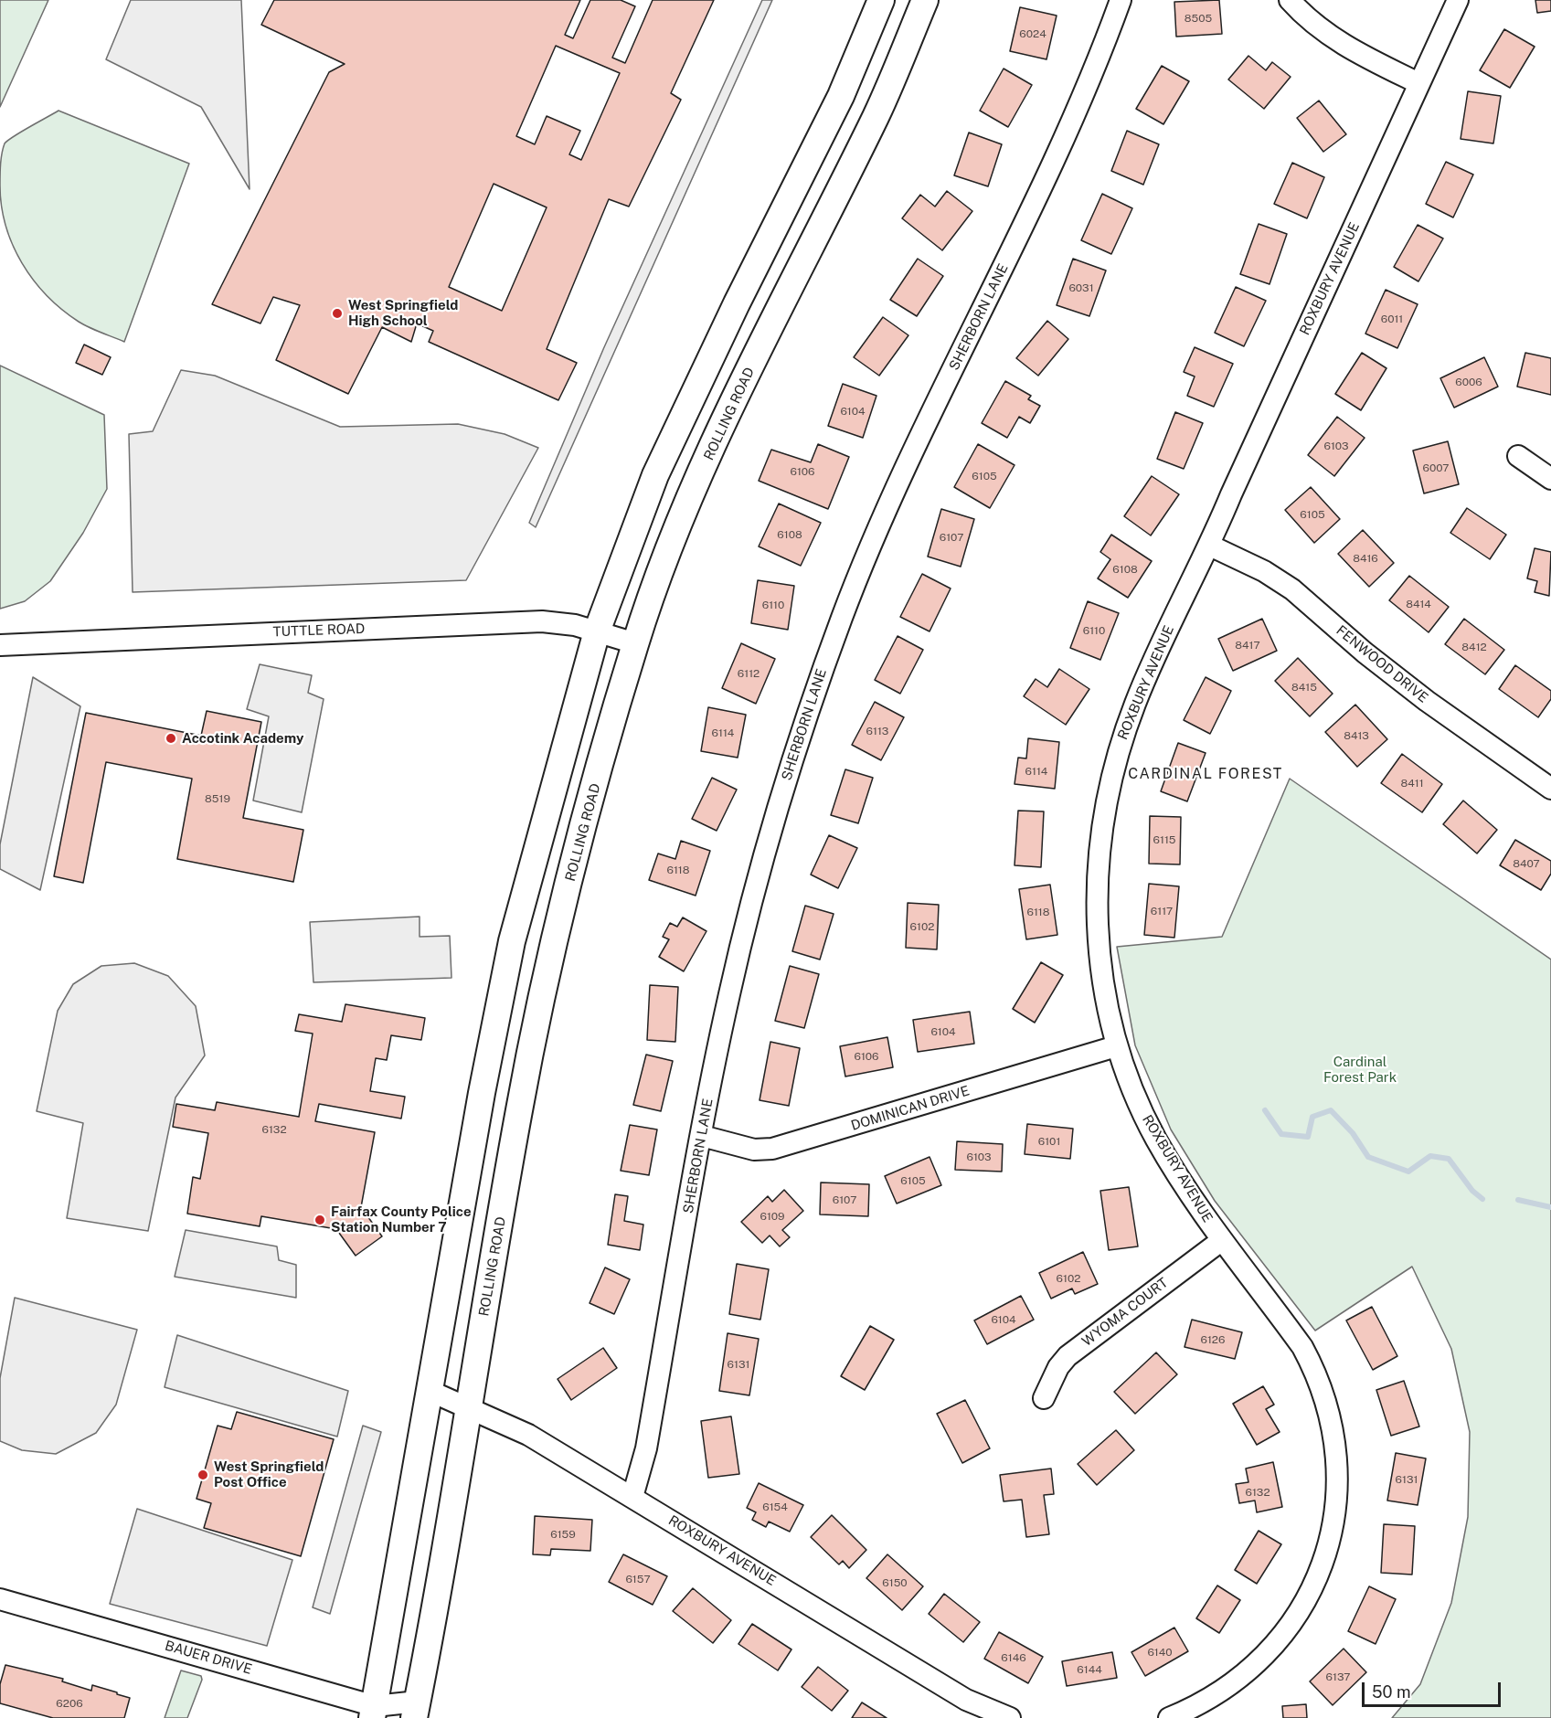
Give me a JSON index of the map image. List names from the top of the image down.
{
  "streets": {
    "main road": ["ROLLING ROAD"],
    "street": [
      "ROXBURY AVENUE",
      "SHERBORN LANE",
      "TUTTLE ROAD",
      "FENWOOD DRIVE",
      "DOMINICAN DRIVE",
      "WYOMA COURT",
      "BAUER DRIVE"
    ]
  },
  "crossings": [
    ["ROXBURY AVENUE", "SHERBORN LANE"],
    ["ROXBURY AVENUE", "ROLLING ROAD"],
    ["ROXBURY AVENUE", "FENWOOD DRIVE"],
    ["ROXBURY AVENUE", "DOMINICAN DRIVE"],
    ["ROXBURY AVENUE", "WYOMA COURT"],
    ["SHERBORN LANE", "DOMINICAN DRIVE"],
    ["ROLLING ROAD", "TUTTLE ROAD"],
    ["ROLLING ROAD", "BAUER DRIVE"]
  ],
  "districts": ["CARDINAL FOREST"],
  "parks": ["Cardinal Forest Park"],
  "places": [
    "West Springfield High School",
    "Accotink Academy",
    "Fairfax County Police Station Number 7",
    "West Springfield Post Office"
  ],
  "house_numbers": [
    "8505",
    "6024",
    "6031",
    "6011",
    "6006",
    "6104",
    "6103",
    "6007",
    "6106",
    "6105",
    "6105",
    "6108",
    "6107",
    "8416",
    "6108",
    "8414",
    "6110",
    "6110",
    "8417",
    "8412",
    "6112",
    "8415",
    "6113",
    "6114",
    "8413",
    "6114",
    "8411",
    "8519",
    "6115",
    "8407",
    "6118",
    "6117",
    "6118",
    "6102",
    "6104",
    "6106",
    "6132",
    "6101",
    "6103",
    "6105",
    "6107",
    "6109",
    "6102",
    "6104",
    "6126",
    "6131",
    "6131",
    "6132",
    "6154",
    "6159",
    "6157",
    "6150",
    "6140",
    "6146",
    "6144",
    "6137",
    "6206"
  ],
  "scale_bar": "50 m"
}
